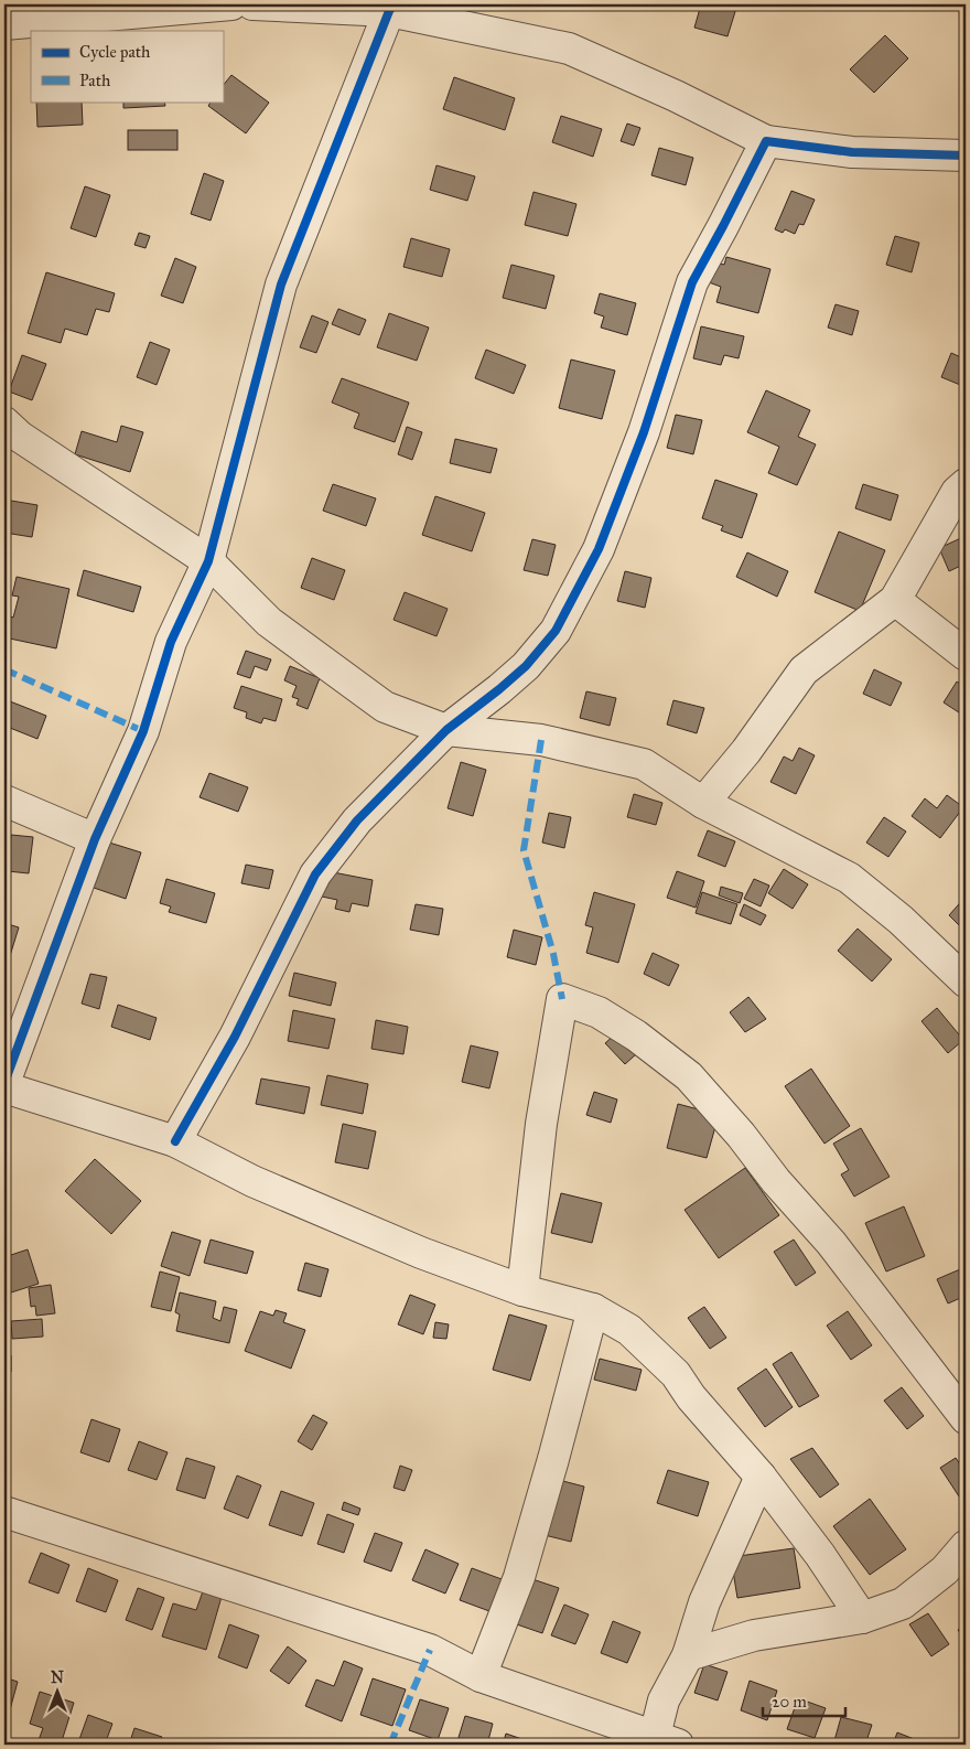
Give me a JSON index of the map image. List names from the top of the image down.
{
  "legend": ["Cycle path", "Path"],
  "scale_bar": "20 m",
  "north": "top"
}
